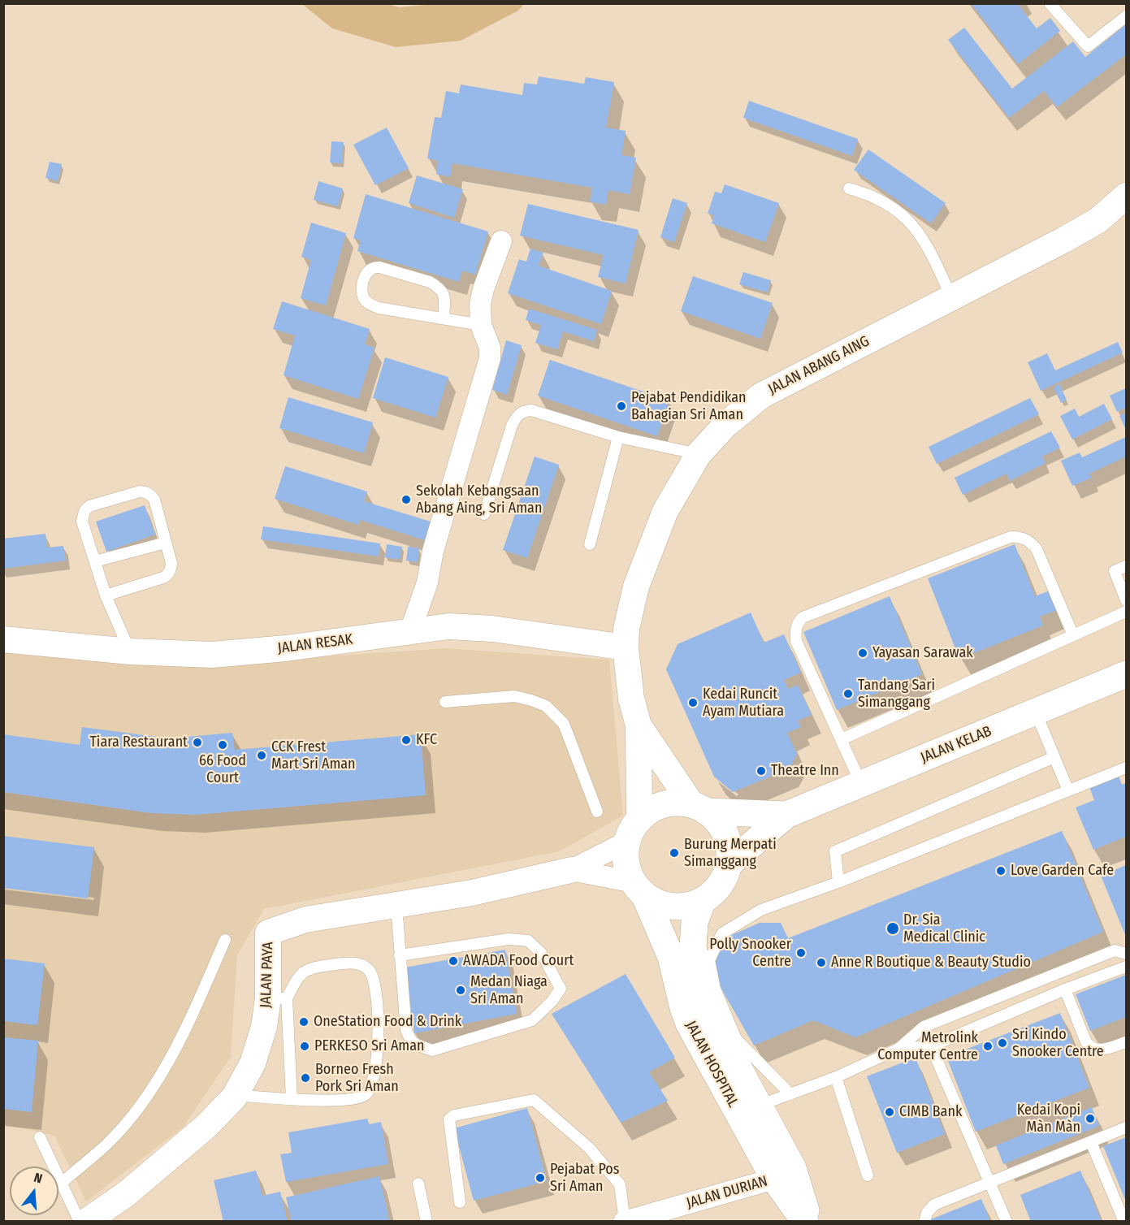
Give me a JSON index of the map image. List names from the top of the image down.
{
  "streets": {
    "main road": ["JALAN KELAB", "JALAN HOSPITAL"],
    "street": [
      "JALAN ABANG AING",
      "JALAN RESAK",
      "JALAN PAYA",
      "JALAN DURIAN"
    ]
  },
  "crossings": [
    ["JALAN ABANG AING", "JALAN RESAK"],
    ["JALAN KELAB", "JALAN HOSPITAL"],
    ["JALAN HOSPITAL", "JALAN DURIAN"]
  ],
  "places": [
    "Pejabat Pendidikan Bahagian Sri Aman",
    "Sekolah Kebangsaan Abang Aing, Sri Aman",
    "Yayasan Sarawak",
    "Tandang Sari Simanggang",
    "Kedai Runcit Ayam Mutiara",
    "KFC",
    "Tiara Restaurant",
    "66 Food Court",
    "CCK Frest Mart Sri Aman",
    "Theatre Inn",
    "Burung Merpati Simanggang",
    "Love Garden Cafe",
    "Dr. Sia Medical Clinic",
    "Polly Snooker Centre",
    "AWADA Food Court",
    "Anne R Boutique & Beauty Studio",
    "Medan Niaga Sri Aman",
    "OneStation Food & Drink",
    "Sri Kindo Snooker Centre",
    "PERKESO Sri Aman",
    "Metrolink Computer Centre",
    "Borneo Fresh Pork Sri Aman",
    "CIMB Bank",
    "Kedai Kopi Màn Màn",
    "Pejabat Pos Sri Aman"
  ],
  "north": "top"
}
